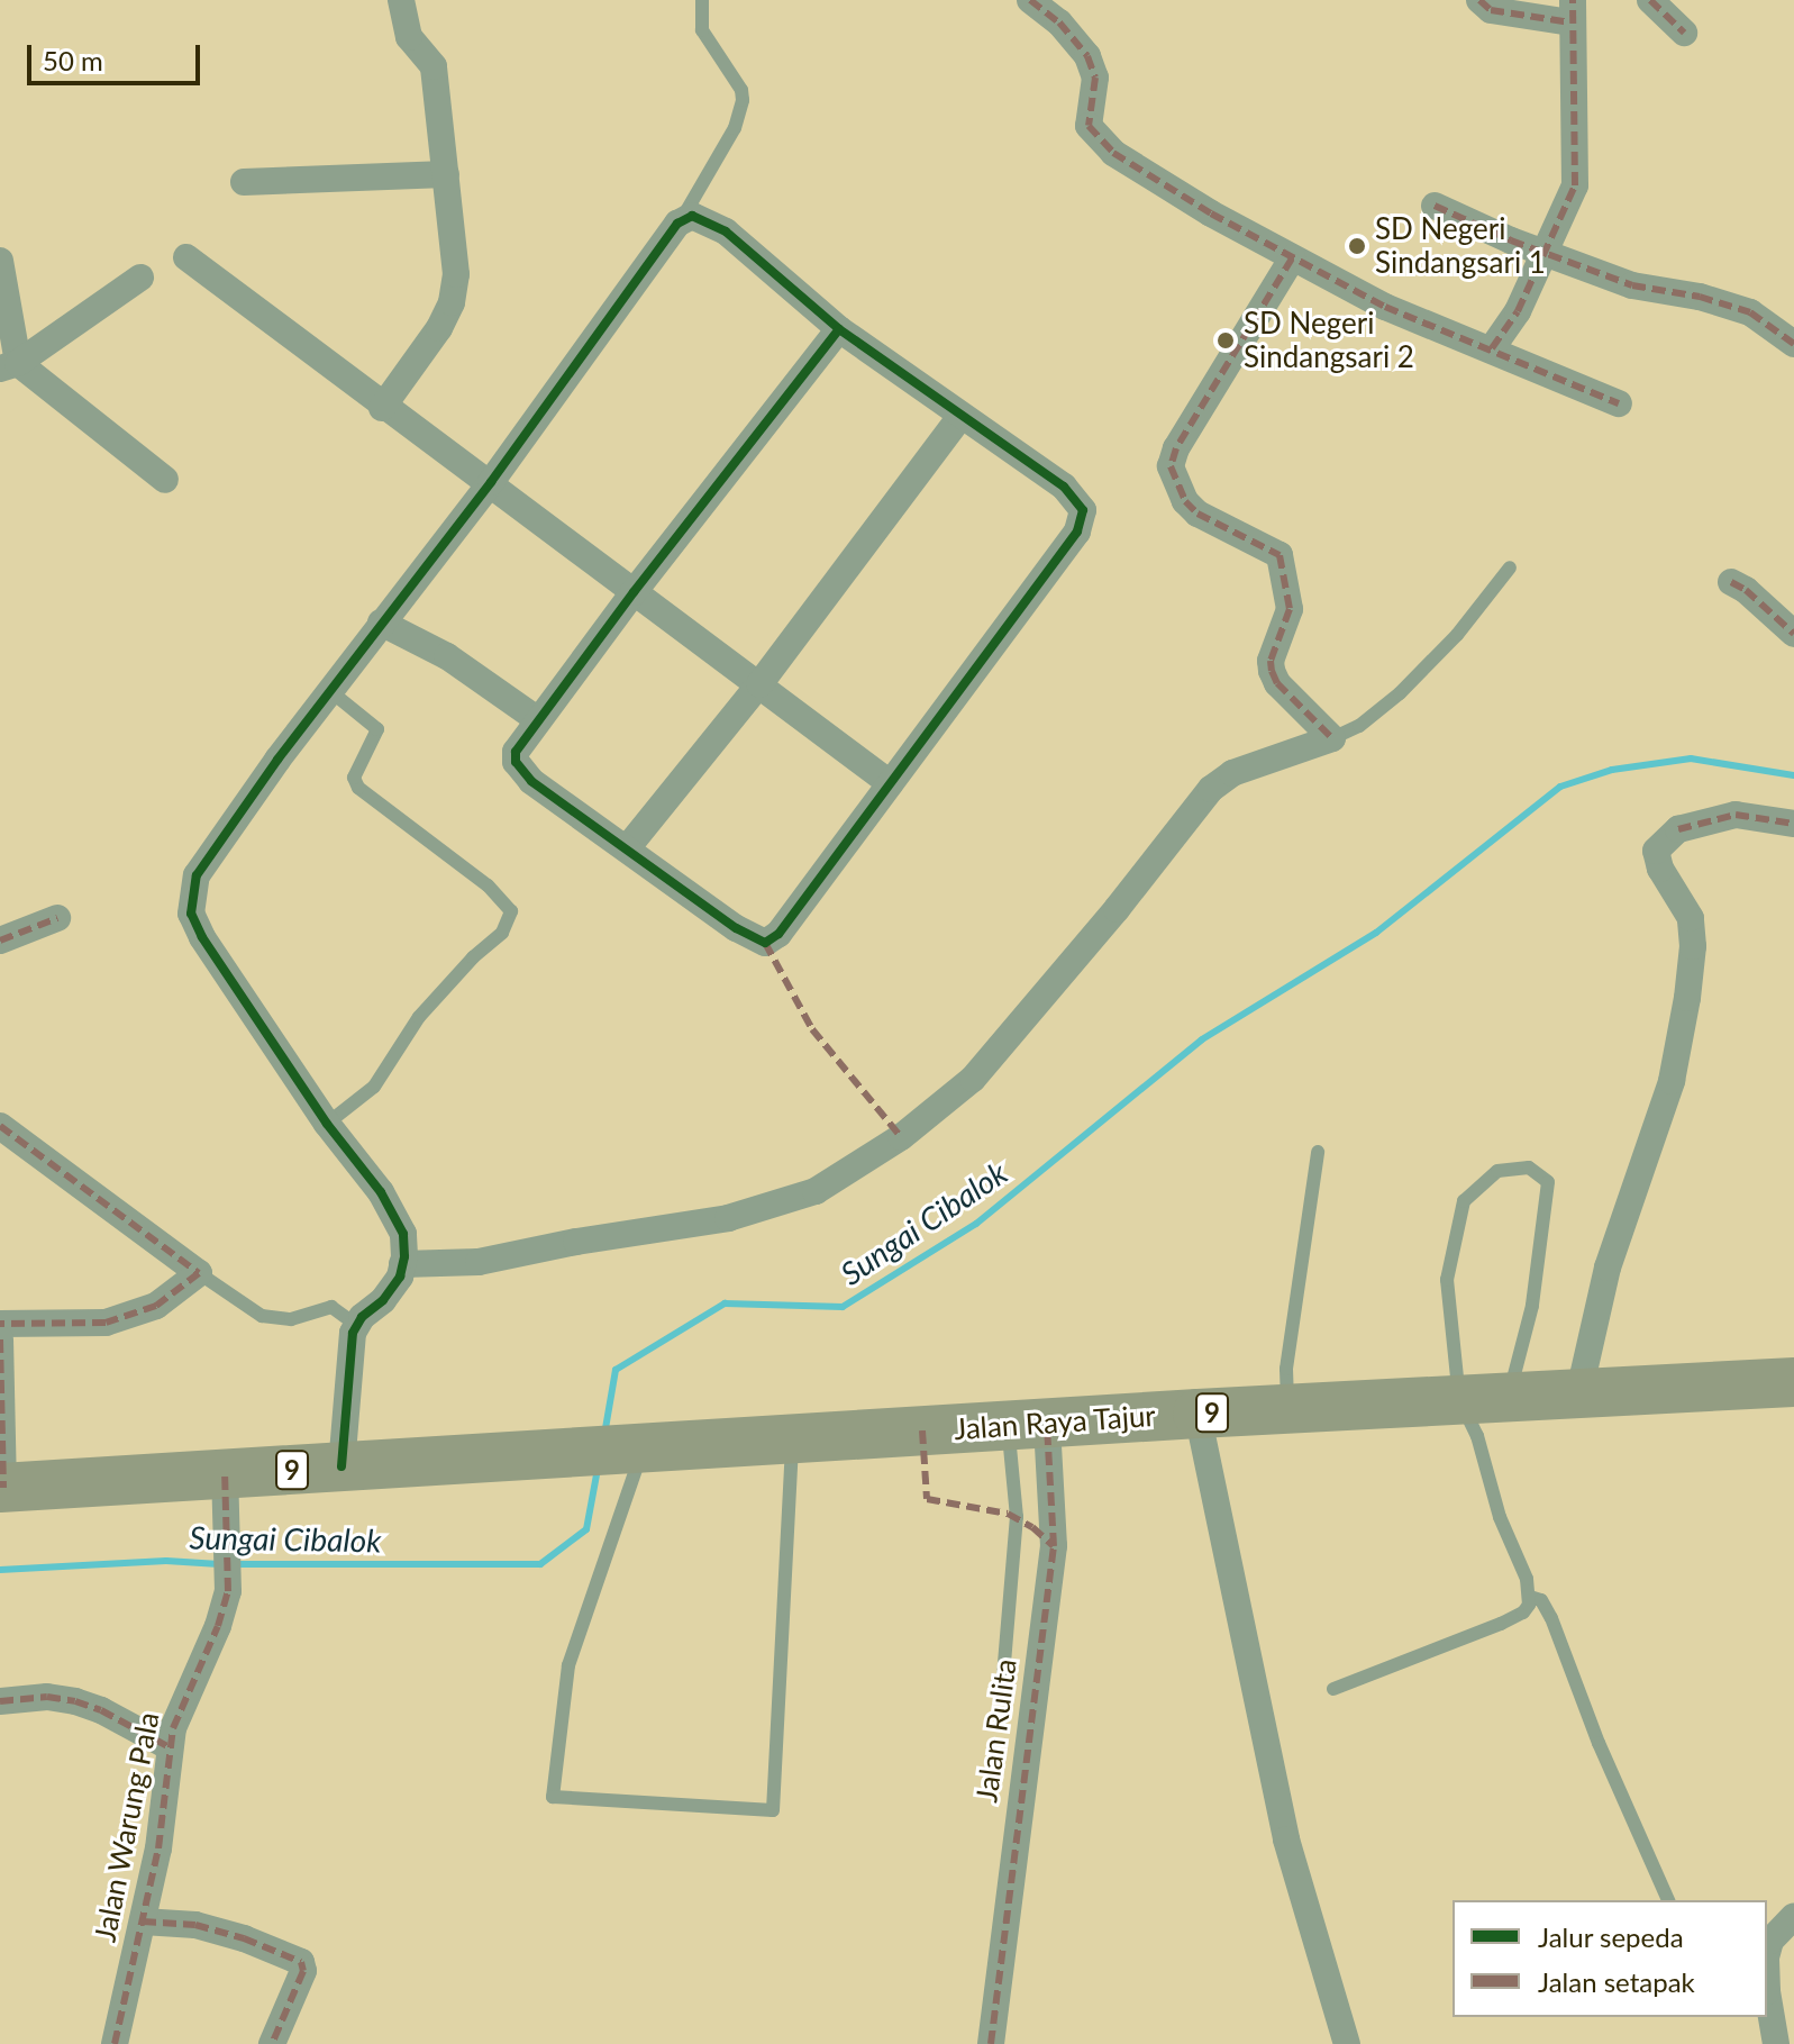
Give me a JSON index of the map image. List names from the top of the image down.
{
  "streets": {
    "highway": ["9", "Jalan Raya Tajur"],
    "street": ["Jalan Rulita", "Jalan Warung Pala"]
  },
  "crossings": [
    ["9", "Jalan Raya Tajur"],
    ["9", "Jalan Warung Pala"],
    ["Jalan Raya Tajur", "Jalan Rulita"]
  ],
  "water": ["Sungai Cibalok"],
  "places": ["SD Negeri Sindangsari 1", "SD Negeri Sindangsari 2"],
  "legend": ["Jalur sepeda", "Jalan setapak"],
  "scale_bar": "50 m"
}
